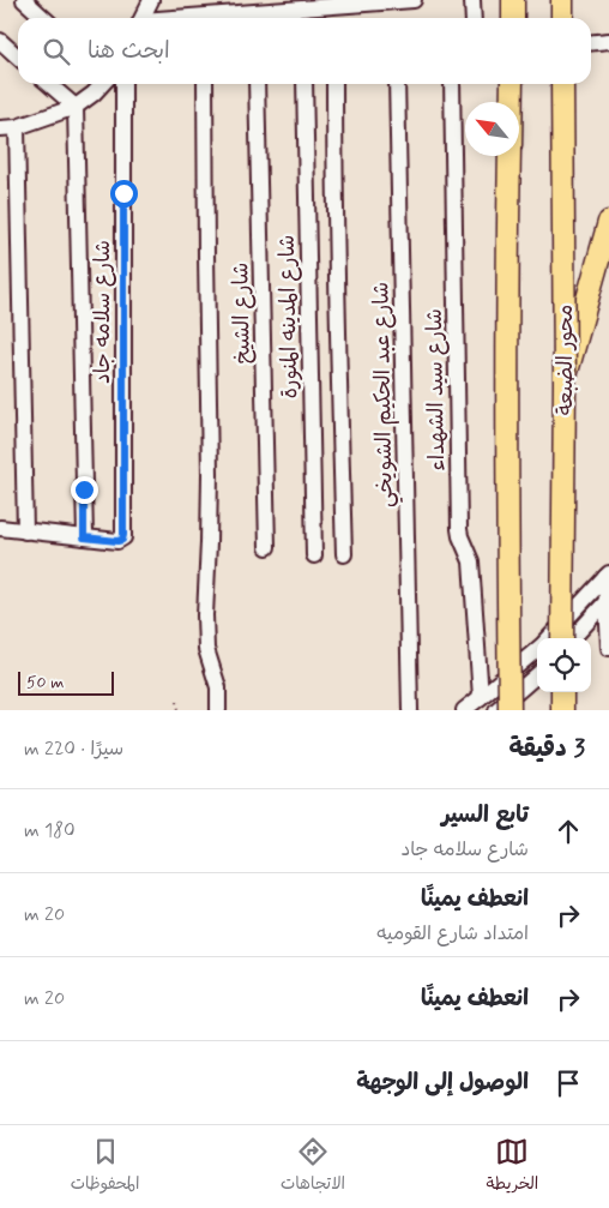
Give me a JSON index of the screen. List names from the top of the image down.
{
  "streets": {
    "highway": ["محور الضبعة"],
    "street": [
      "شارع سلامه جاد",
      "شارع الشيخ",
      "شارع المدينه المنورة",
      "شارع سيد الشهداء",
      "شارع عبد الحكيم الشويخي"
    ]
  },
  "scale_bar": "50 m",
  "north": "top left",
  "page": {
    "search": "ابحث هنا",
    "scale": "50 m",
    "heading": ["3 دقيقة", "سيرًا · 220 m"],
    "list": [
      ["تابع السير", "شارع سلامه جاد", "180 m"],
      ["انعطف يمينًا", "امتداد شارع القوميه", "20 m"],
      ["انعطف يمينًا", "20 m"],
      "الوصول إلى الوجهة"
    ],
    "nav": ["الخريطة", "الاتجاهات", "المحفوظات"]
  }
}
